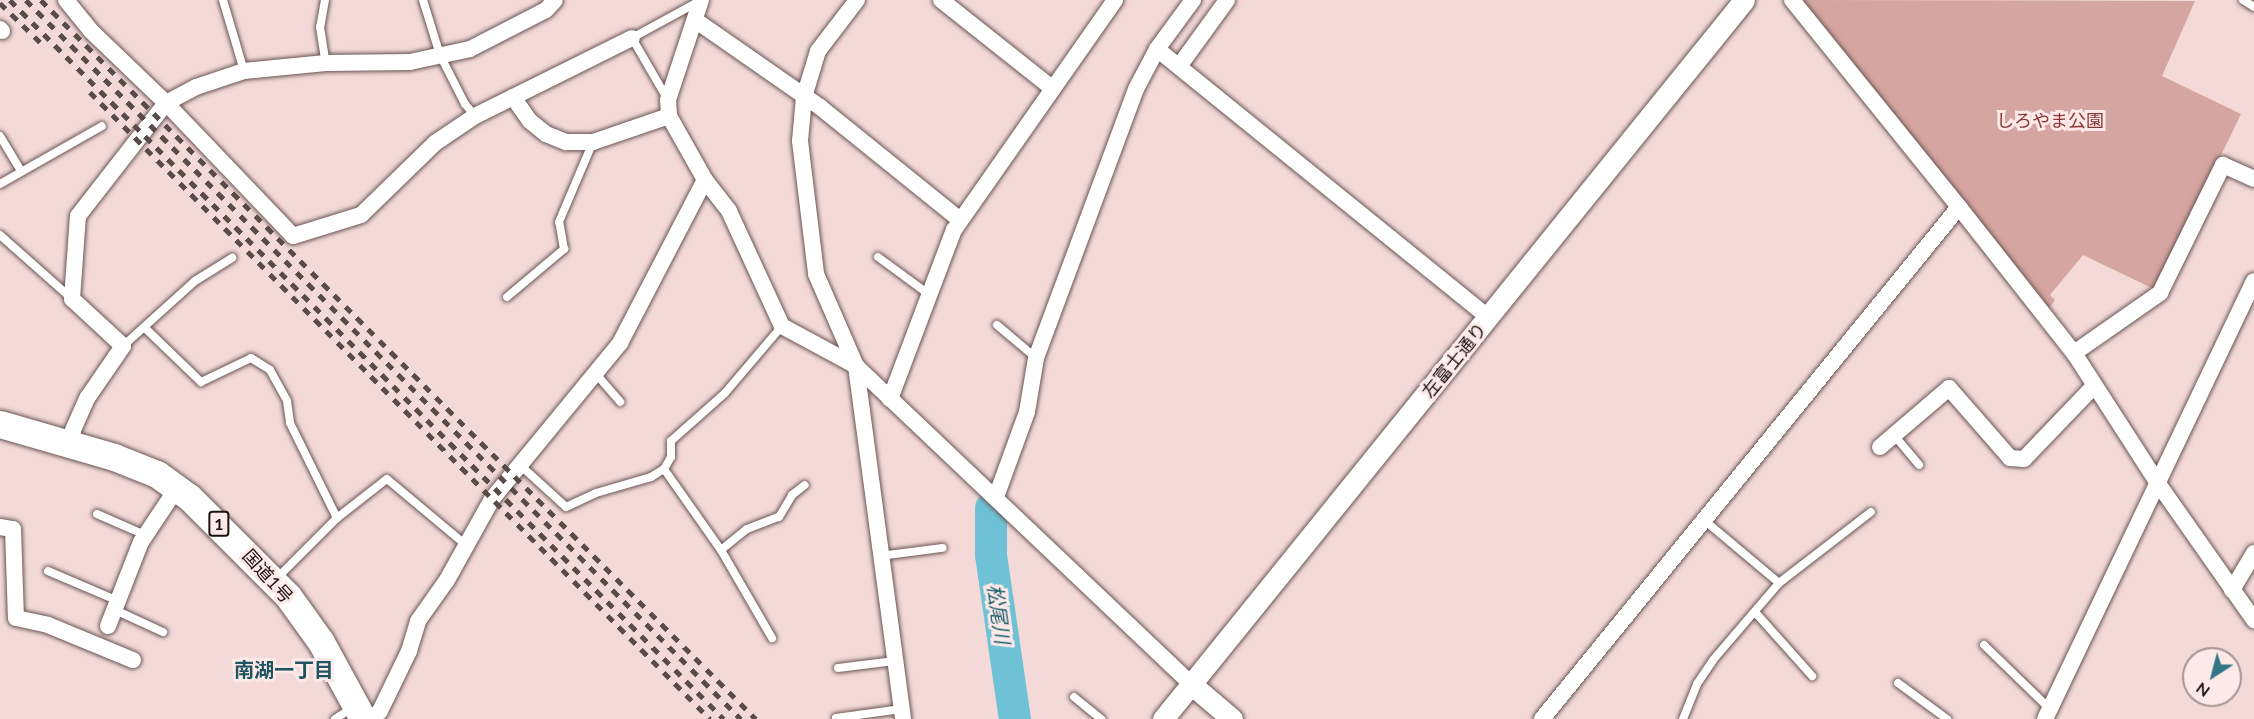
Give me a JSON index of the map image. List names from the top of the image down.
{
  "streets": {
    "highway": ["1", "国道1号"],
    "street": ["左富士通り"]
  },
  "districts": ["南湖一丁目"],
  "water": ["松尾川"],
  "parks": ["しろやま公園"],
  "north": "bottom left"
}
